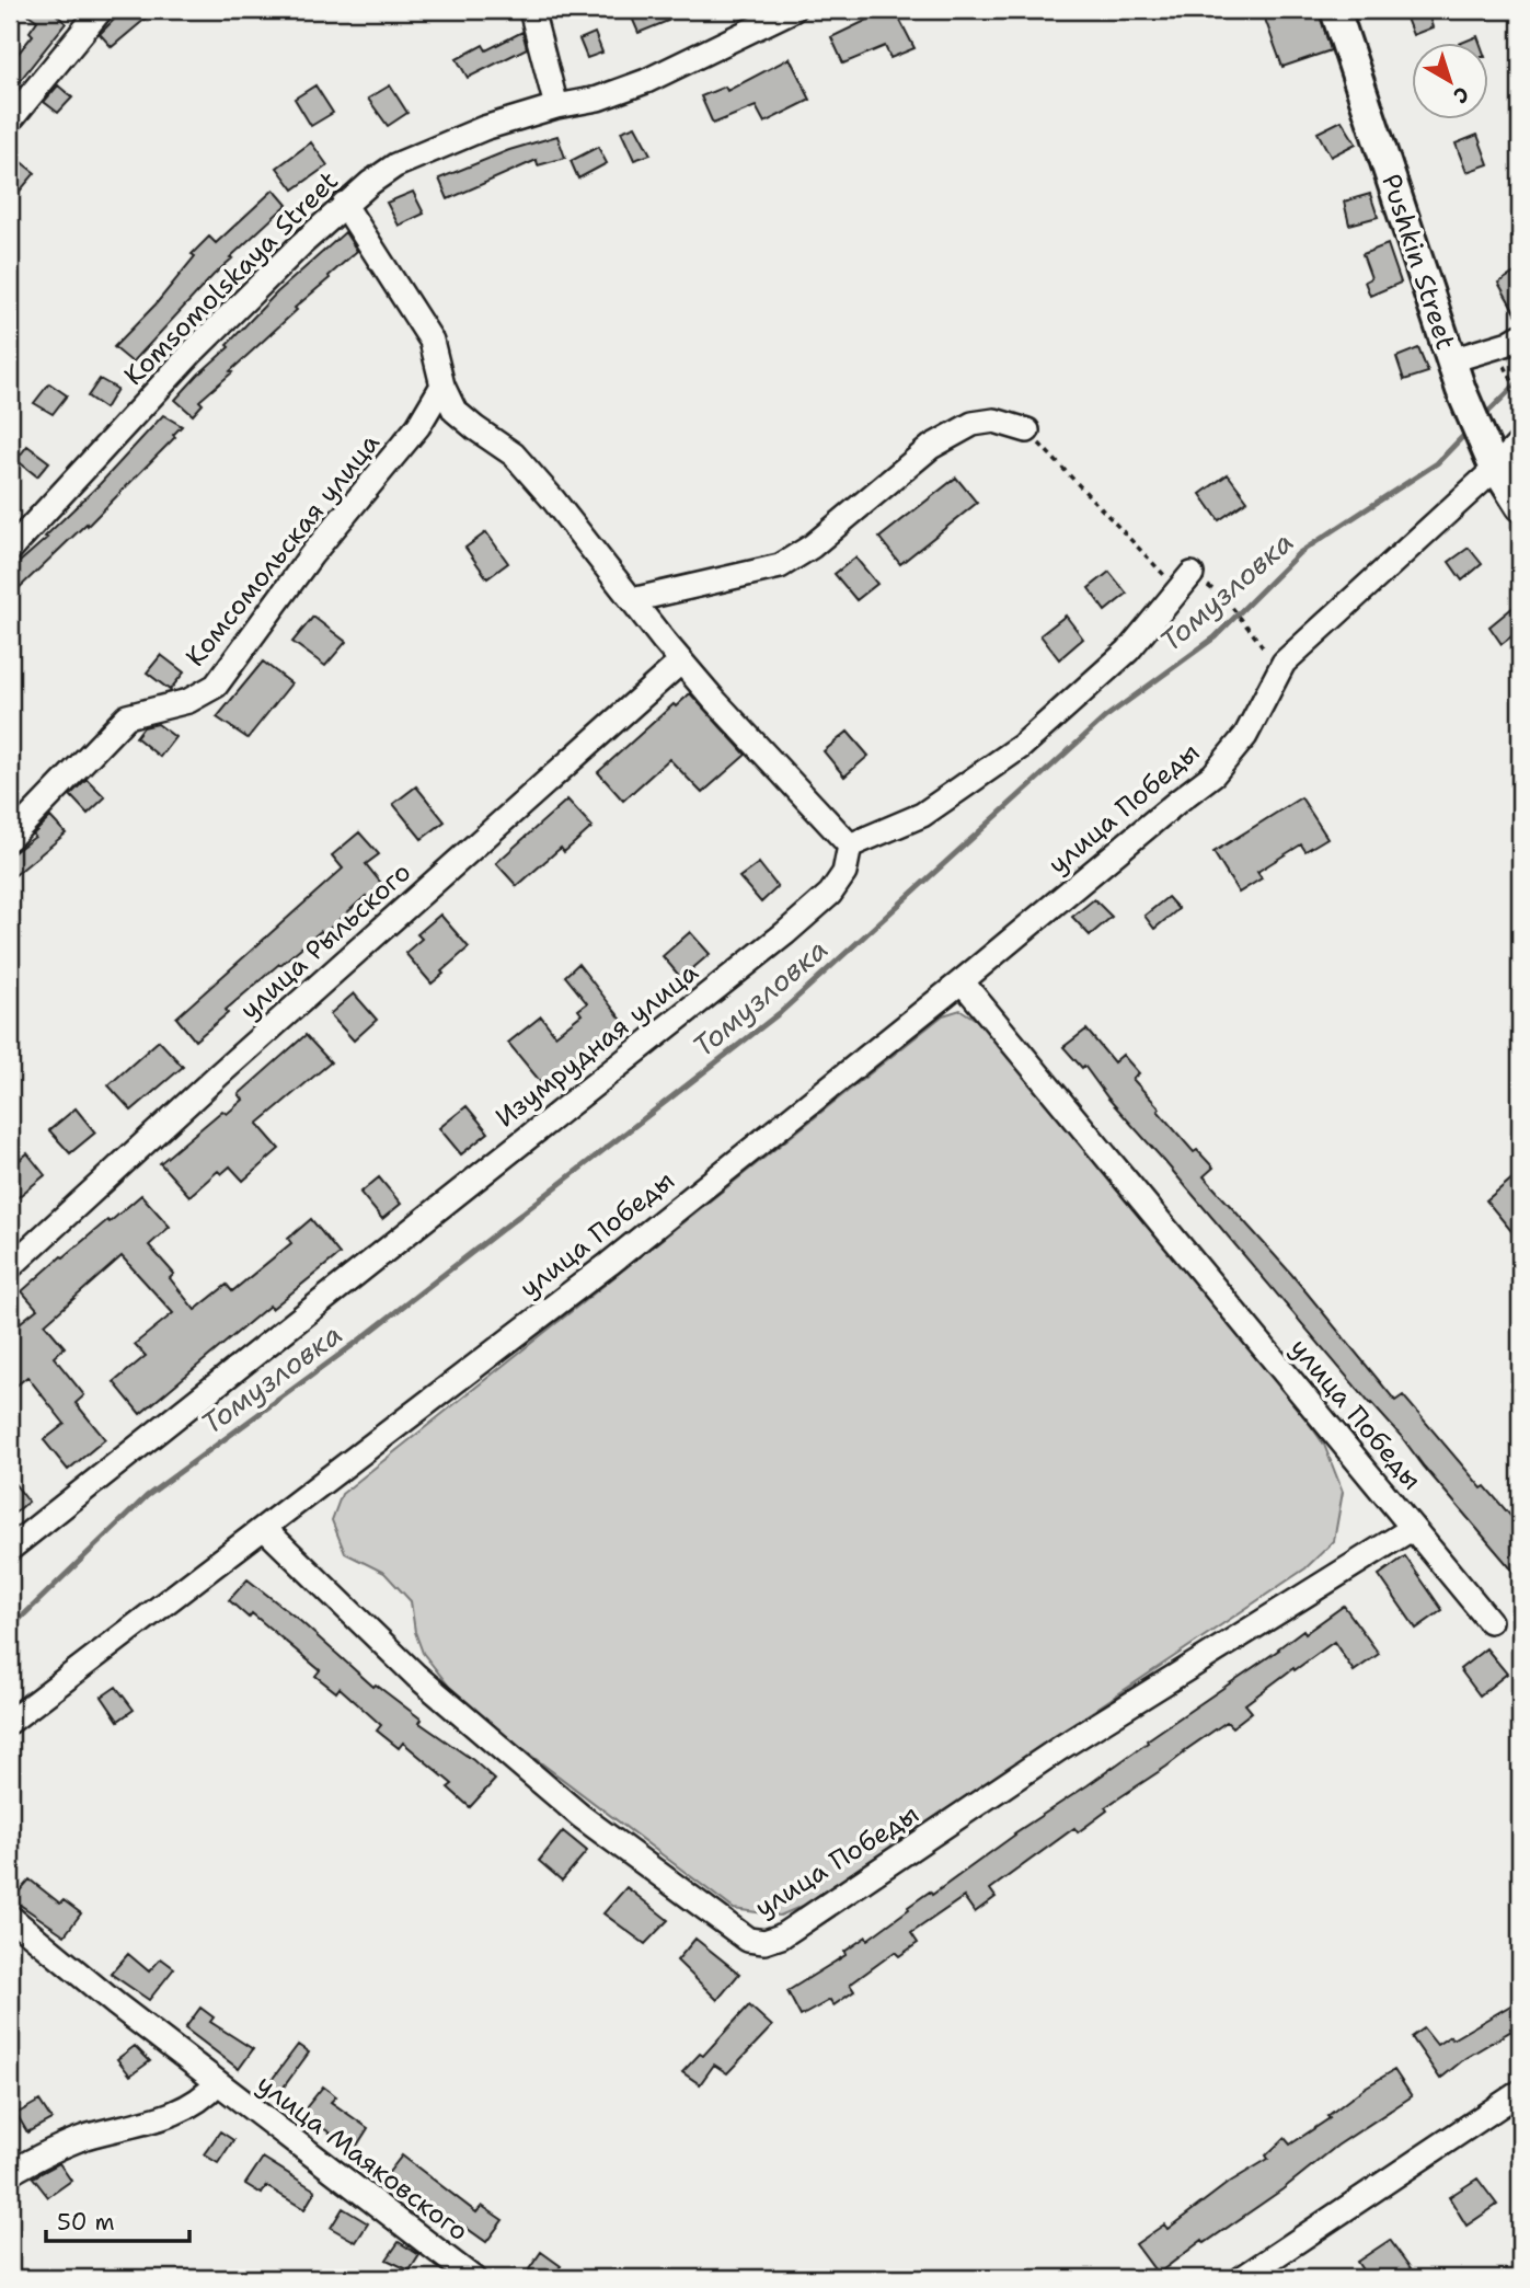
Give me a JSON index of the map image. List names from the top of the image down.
{
  "streets": {
    "main road": ["Pushkin Street"],
    "street": [
      "Komsomolskaya Street",
      "Комсомольская улица",
      "улица Победы",
      "улица Рыльского",
      "Изумрудная улица",
      "улица Маяковского"
    ]
  },
  "crossings": [
    ["Pushkin Street", "улица Победы"]
  ],
  "water": ["Томузловка"],
  "scale_bar": "50 m",
  "north": "bottom right"
}
